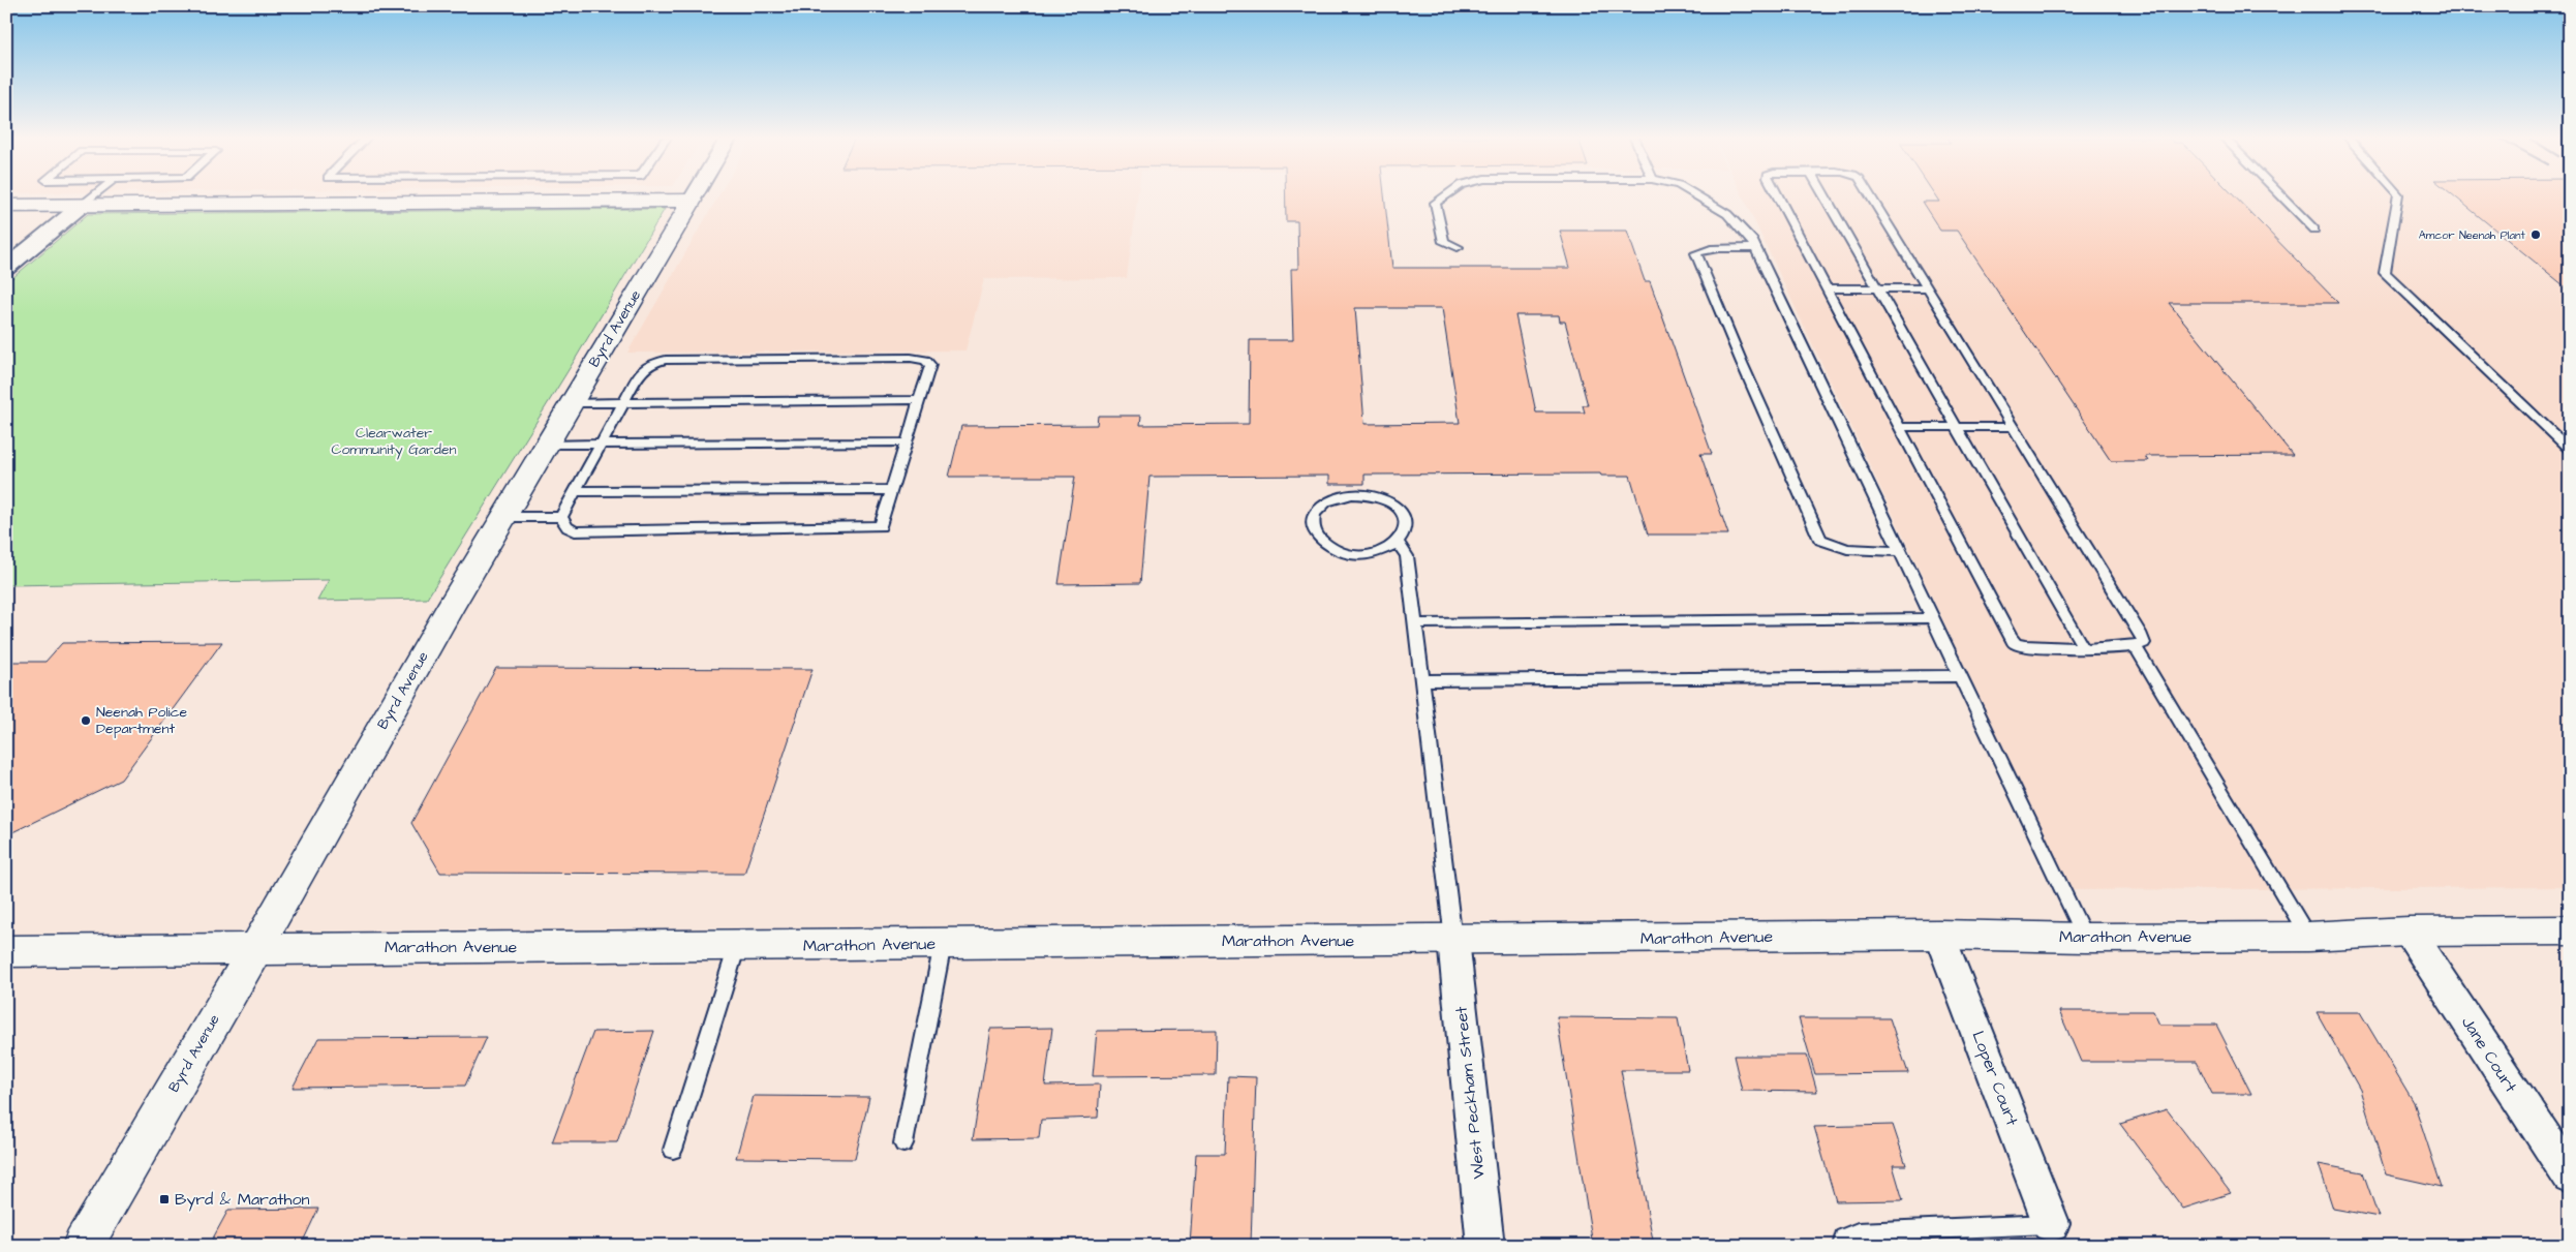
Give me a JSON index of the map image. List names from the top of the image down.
{
  "streets": {
    "street": [
      "Byrd Avenue",
      "Marathon Avenue",
      "Jane Court",
      "Loper Court",
      "West Peckham Street"
    ]
  },
  "crossings": [
    ["Byrd Avenue", "Marathon Avenue"],
    ["Marathon Avenue", "Jane Court"],
    ["Marathon Avenue", "Loper Court"],
    ["Marathon Avenue", "West Peckham Street"]
  ],
  "parks": ["Clearwater Community Garden"],
  "places": {
    "other": ["Amcor Neenah Plant", "Neenah Police Department"],
    "transit": ["Byrd & Marathon"]
  }
}
